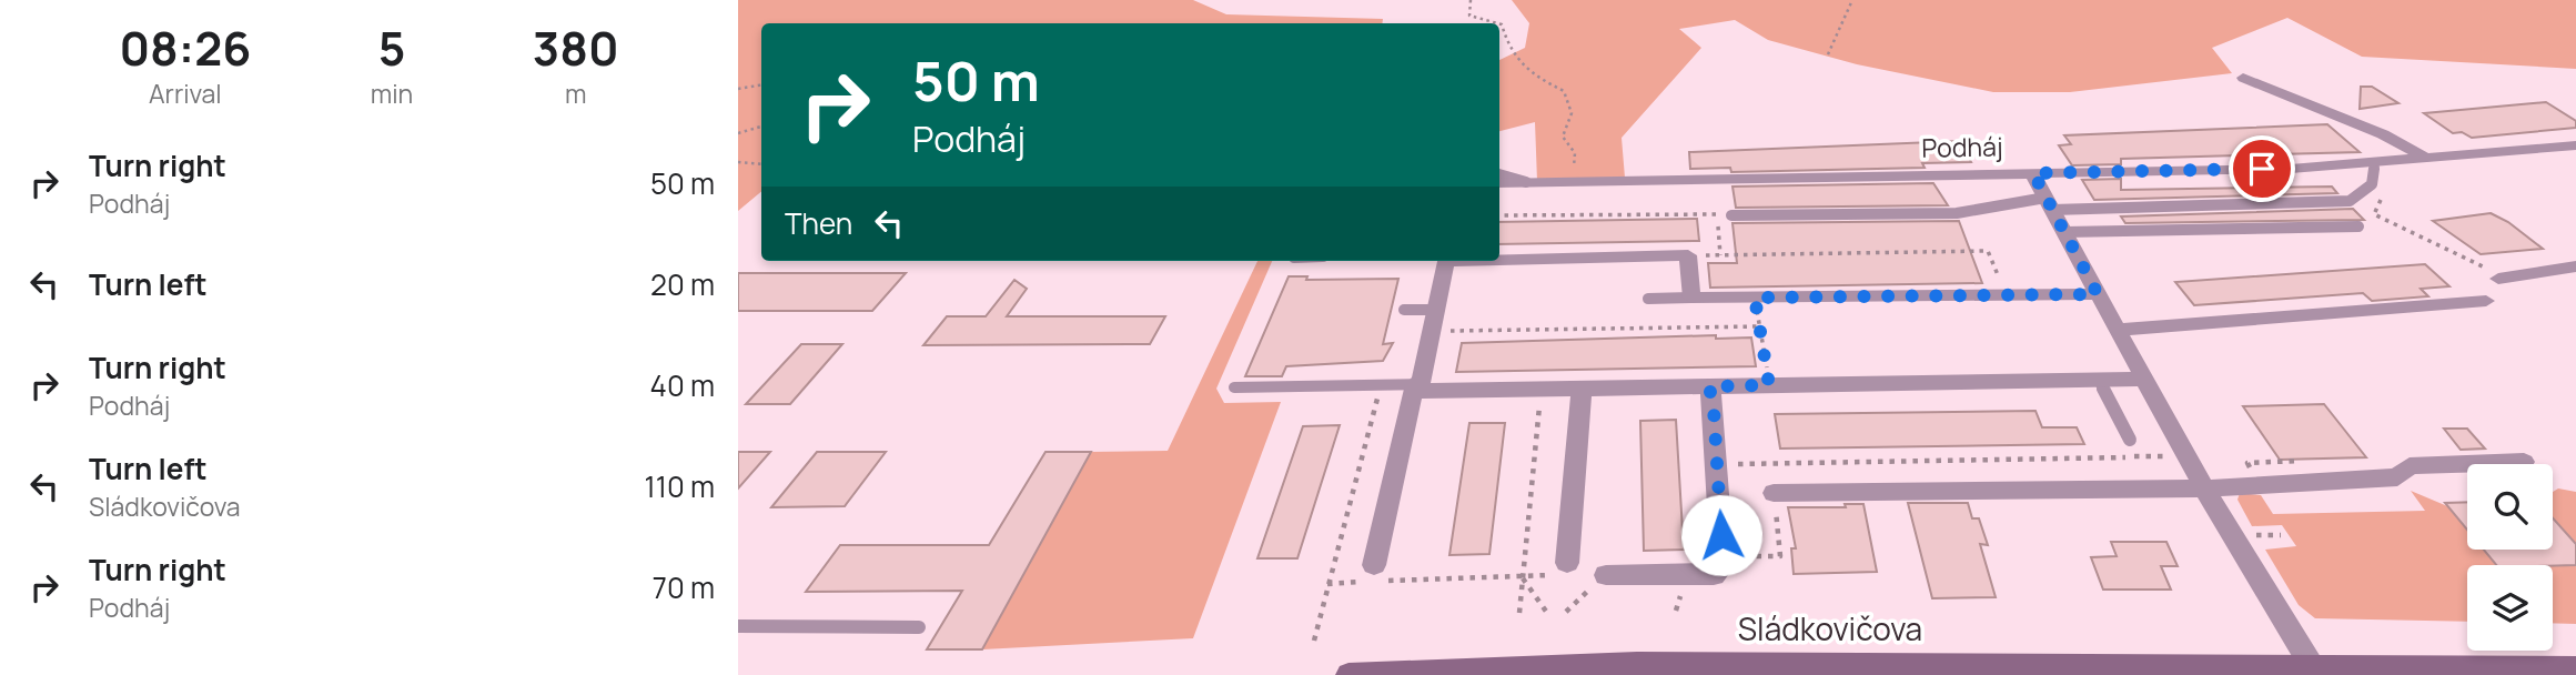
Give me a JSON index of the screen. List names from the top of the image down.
{
  "streets": {
    "main road": ["Sládkovičova"],
    "street": ["Podháj"]
  },
  "page": {
    "eta": [
      "08:26",
      "Arrival",
      "5",
      "min",
      "380",
      "m"
    ],
    "turn": ["50 m", "Podháj"],
    "list": [
      {
        "name": "Turn right",
        "note": "Podháj",
        "value": "50 m"
      },
      {
        "name": "Turn left",
        "value": "20 m"
      },
      {
        "name": "Turn right",
        "note": "Podháj",
        "value": "40 m"
      },
      {
        "name": "Turn left",
        "note": "Sládkovičova",
        "value": "110 m"
      },
      {
        "name": "Turn right",
        "note": "Podháj",
        "value": "70 m"
      }
    ],
    "then": "Then"
  }
}
